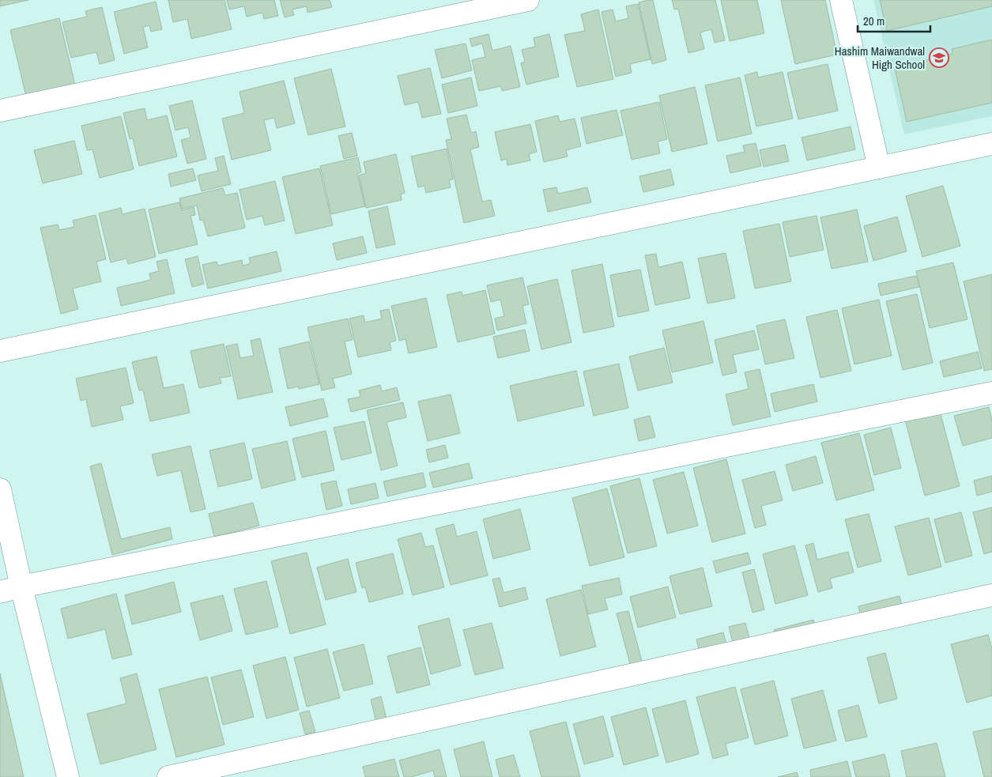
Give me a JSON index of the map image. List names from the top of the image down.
{
  "places": {
    "school or university": ["Hashim Maiwandwal High School"]
  },
  "scale_bar": "20 m"
}
